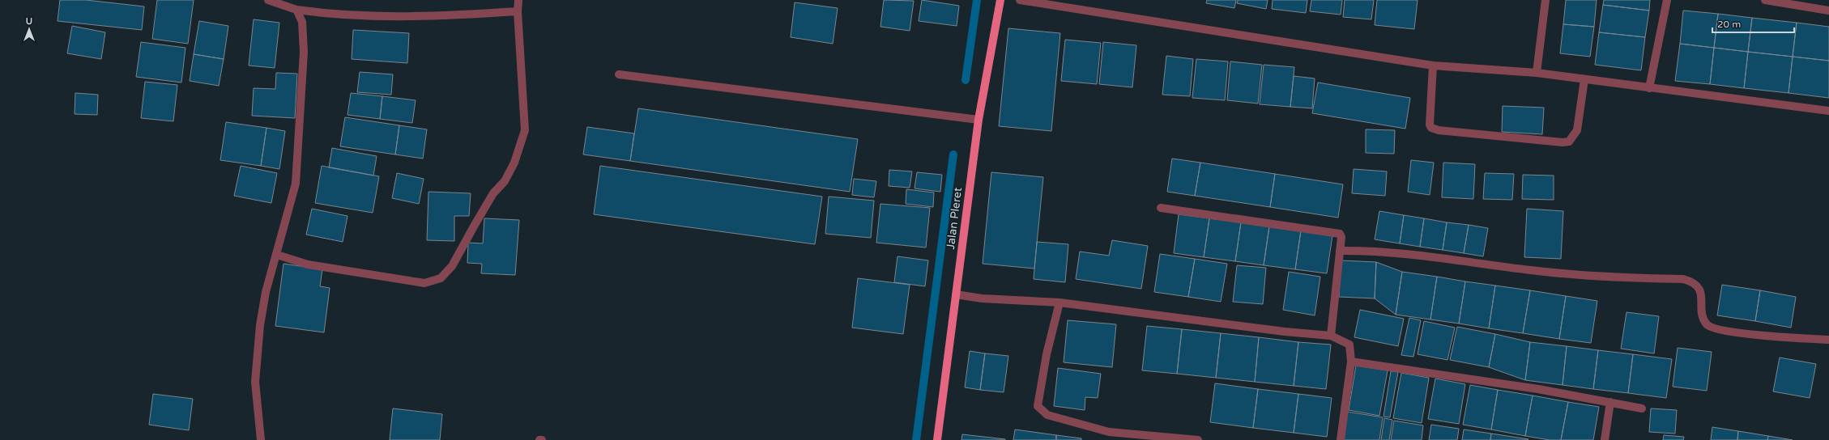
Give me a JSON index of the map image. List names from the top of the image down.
{
  "streets": {
    "main road": ["Jalan Pleret"]
  },
  "scale_bar": "20 m",
  "north": "top"
}
